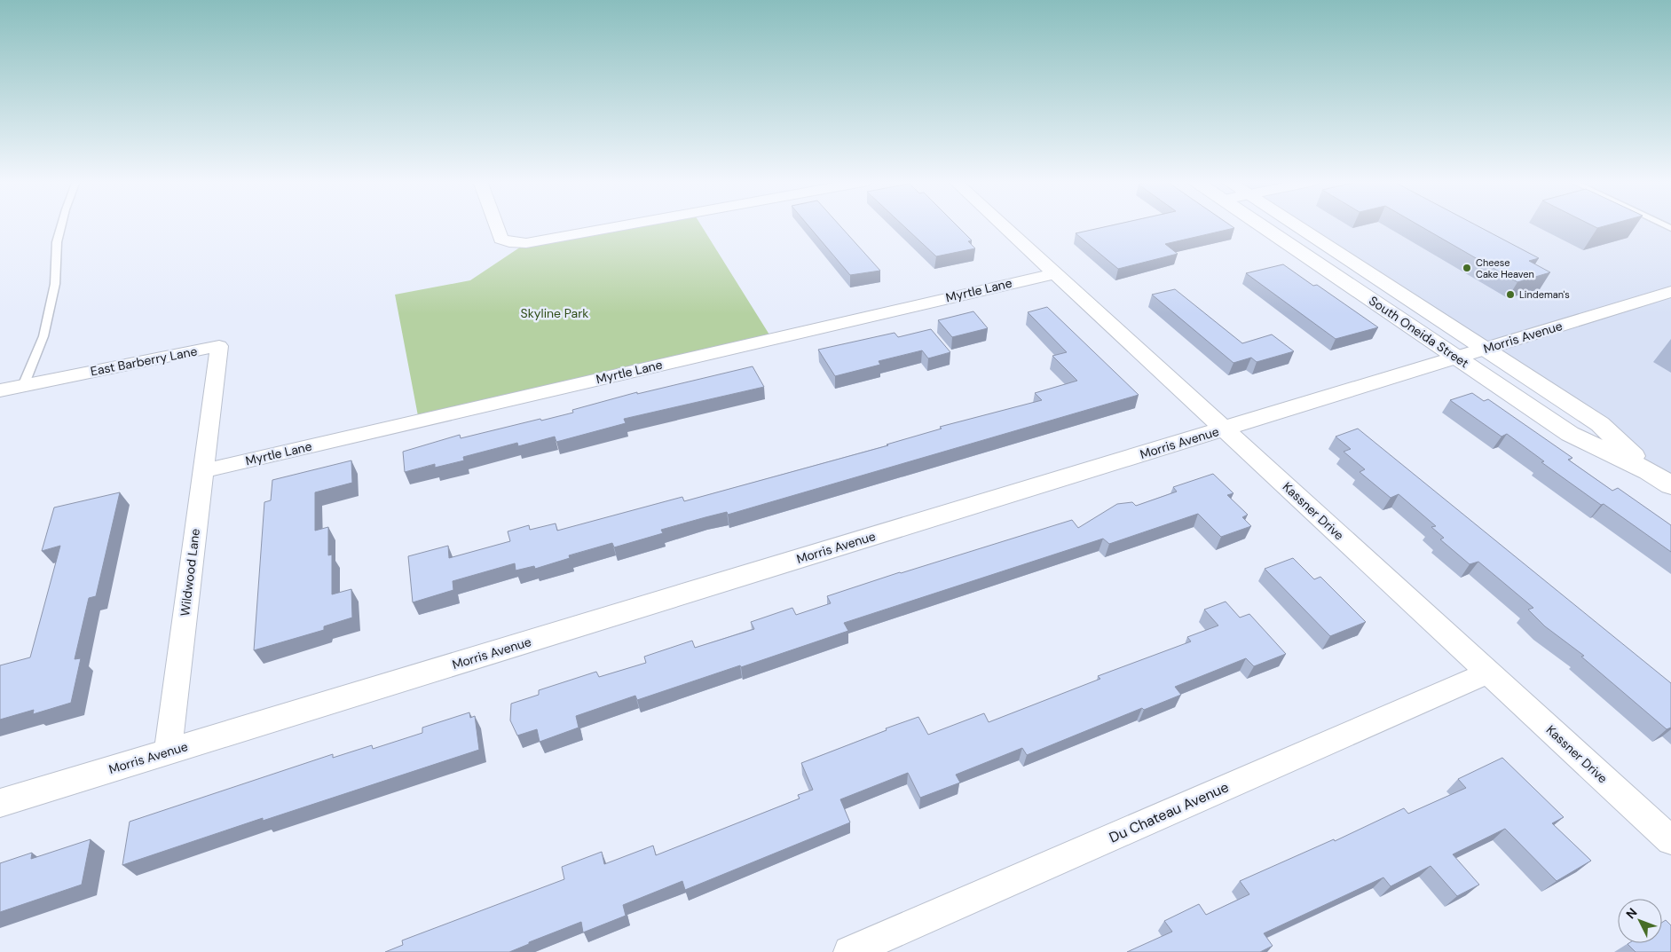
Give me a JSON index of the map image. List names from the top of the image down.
{
  "streets": {
    "street": [
      "Myrtle Lane",
      "South Oneida Street",
      "Morris Avenue",
      "East Barberry Lane",
      "Kassner Drive",
      "Wildwood Lane",
      "Du Chateau Avenue"
    ]
  },
  "crossings": [
    ["Myrtle Lane", "Kassner Drive"],
    ["Myrtle Lane", "Wildwood Lane"],
    ["South Oneida Street", "Morris Avenue"],
    ["Morris Avenue", "Kassner Drive"],
    ["Morris Avenue", "Wildwood Lane"],
    ["East Barberry Lane", "Wildwood Lane"],
    ["Kassner Drive", "Du Chateau Avenue"]
  ],
  "parks": ["Skyline Park"],
  "places": ["Cheese Cake Heaven", "Lindeman's"],
  "north": "top left"
}
